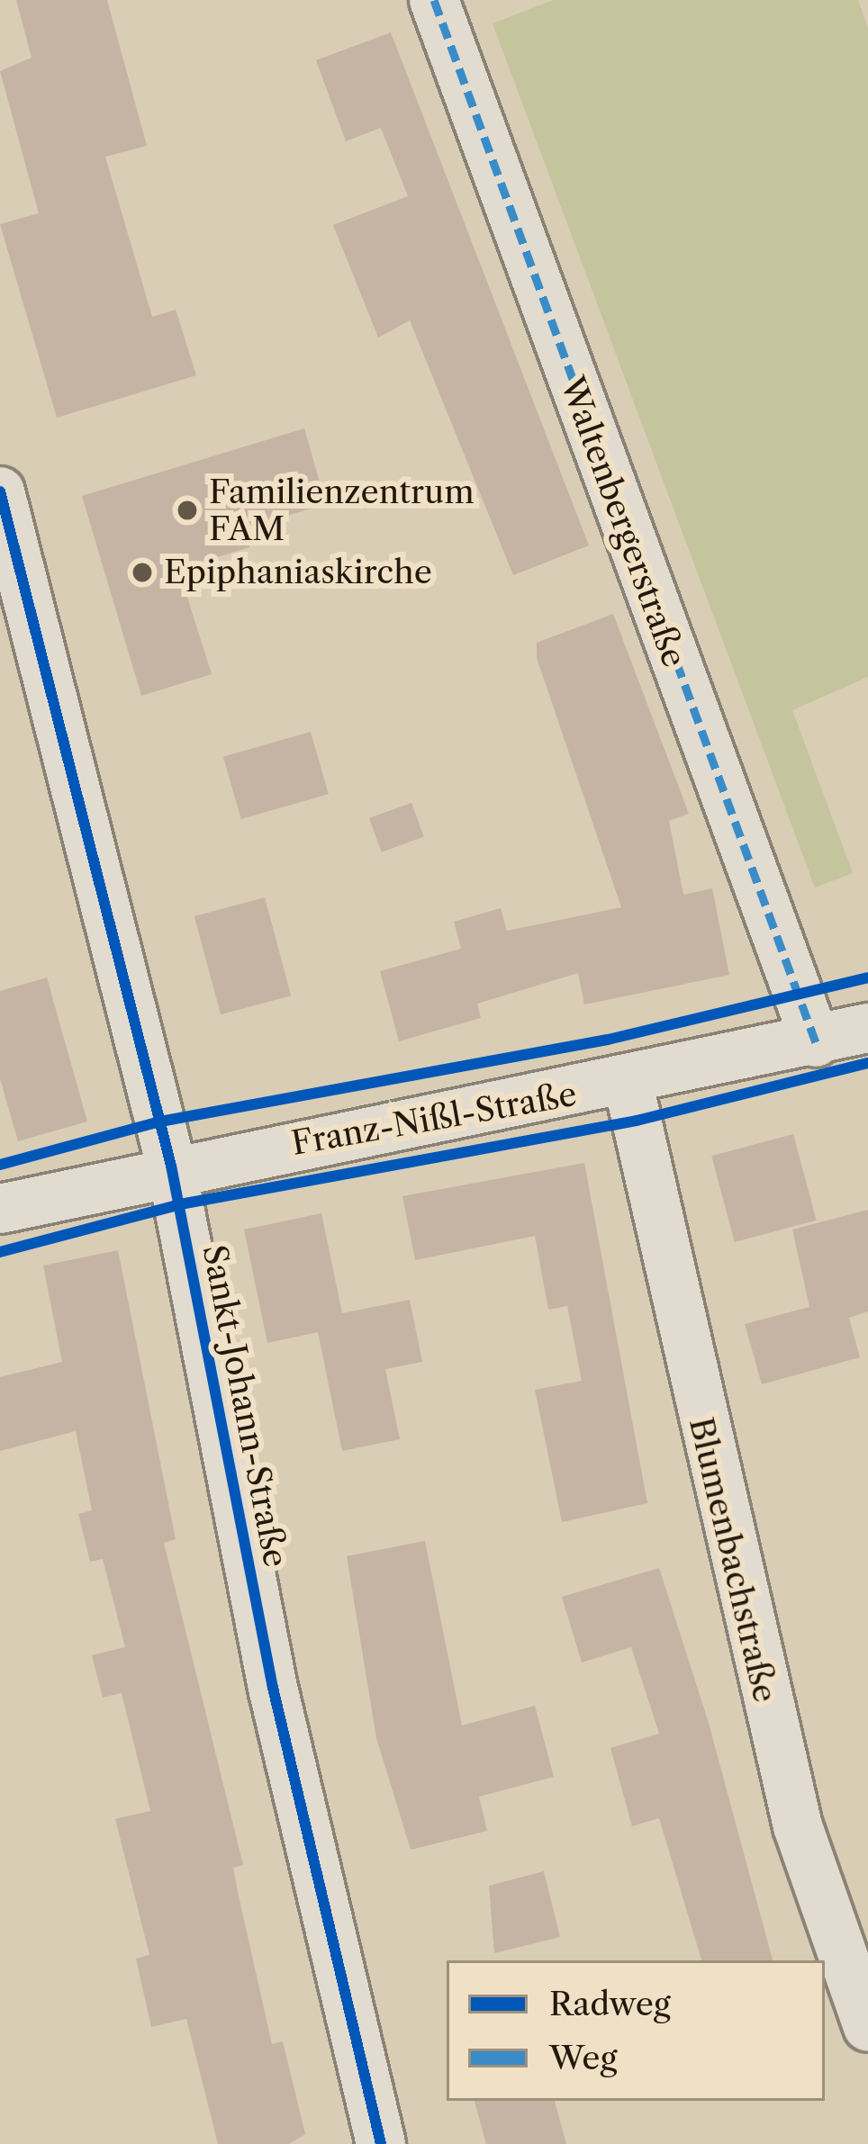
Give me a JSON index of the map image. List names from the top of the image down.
{
  "streets": {
    "street": [
      "Waltenbergerstraße",
      "Franz-Nißl-Straße",
      "Sankt-Johann-Straße",
      "Blumenbachstraße"
    ]
  },
  "crossings": [
    ["Waltenbergerstraße", "Franz-Nißl-Straße"],
    ["Franz-Nißl-Straße", "Sankt-Johann-Straße"],
    ["Franz-Nißl-Straße", "Blumenbachstraße"]
  ],
  "places": ["Familienzentrum FAM", "Epiphaniaskirche"],
  "legend": ["Radweg", "Weg"]
}
